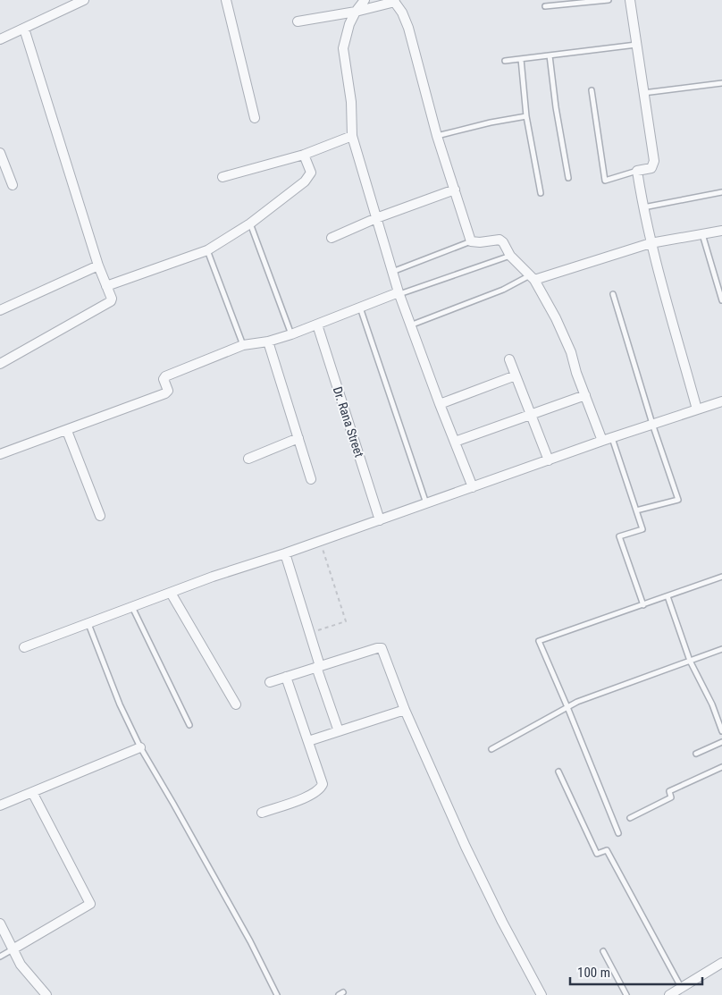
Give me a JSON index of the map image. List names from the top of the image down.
{
  "streets": {
    "street": ["Dr. Rana Street"]
  },
  "scale_bar": "100 m"
}
